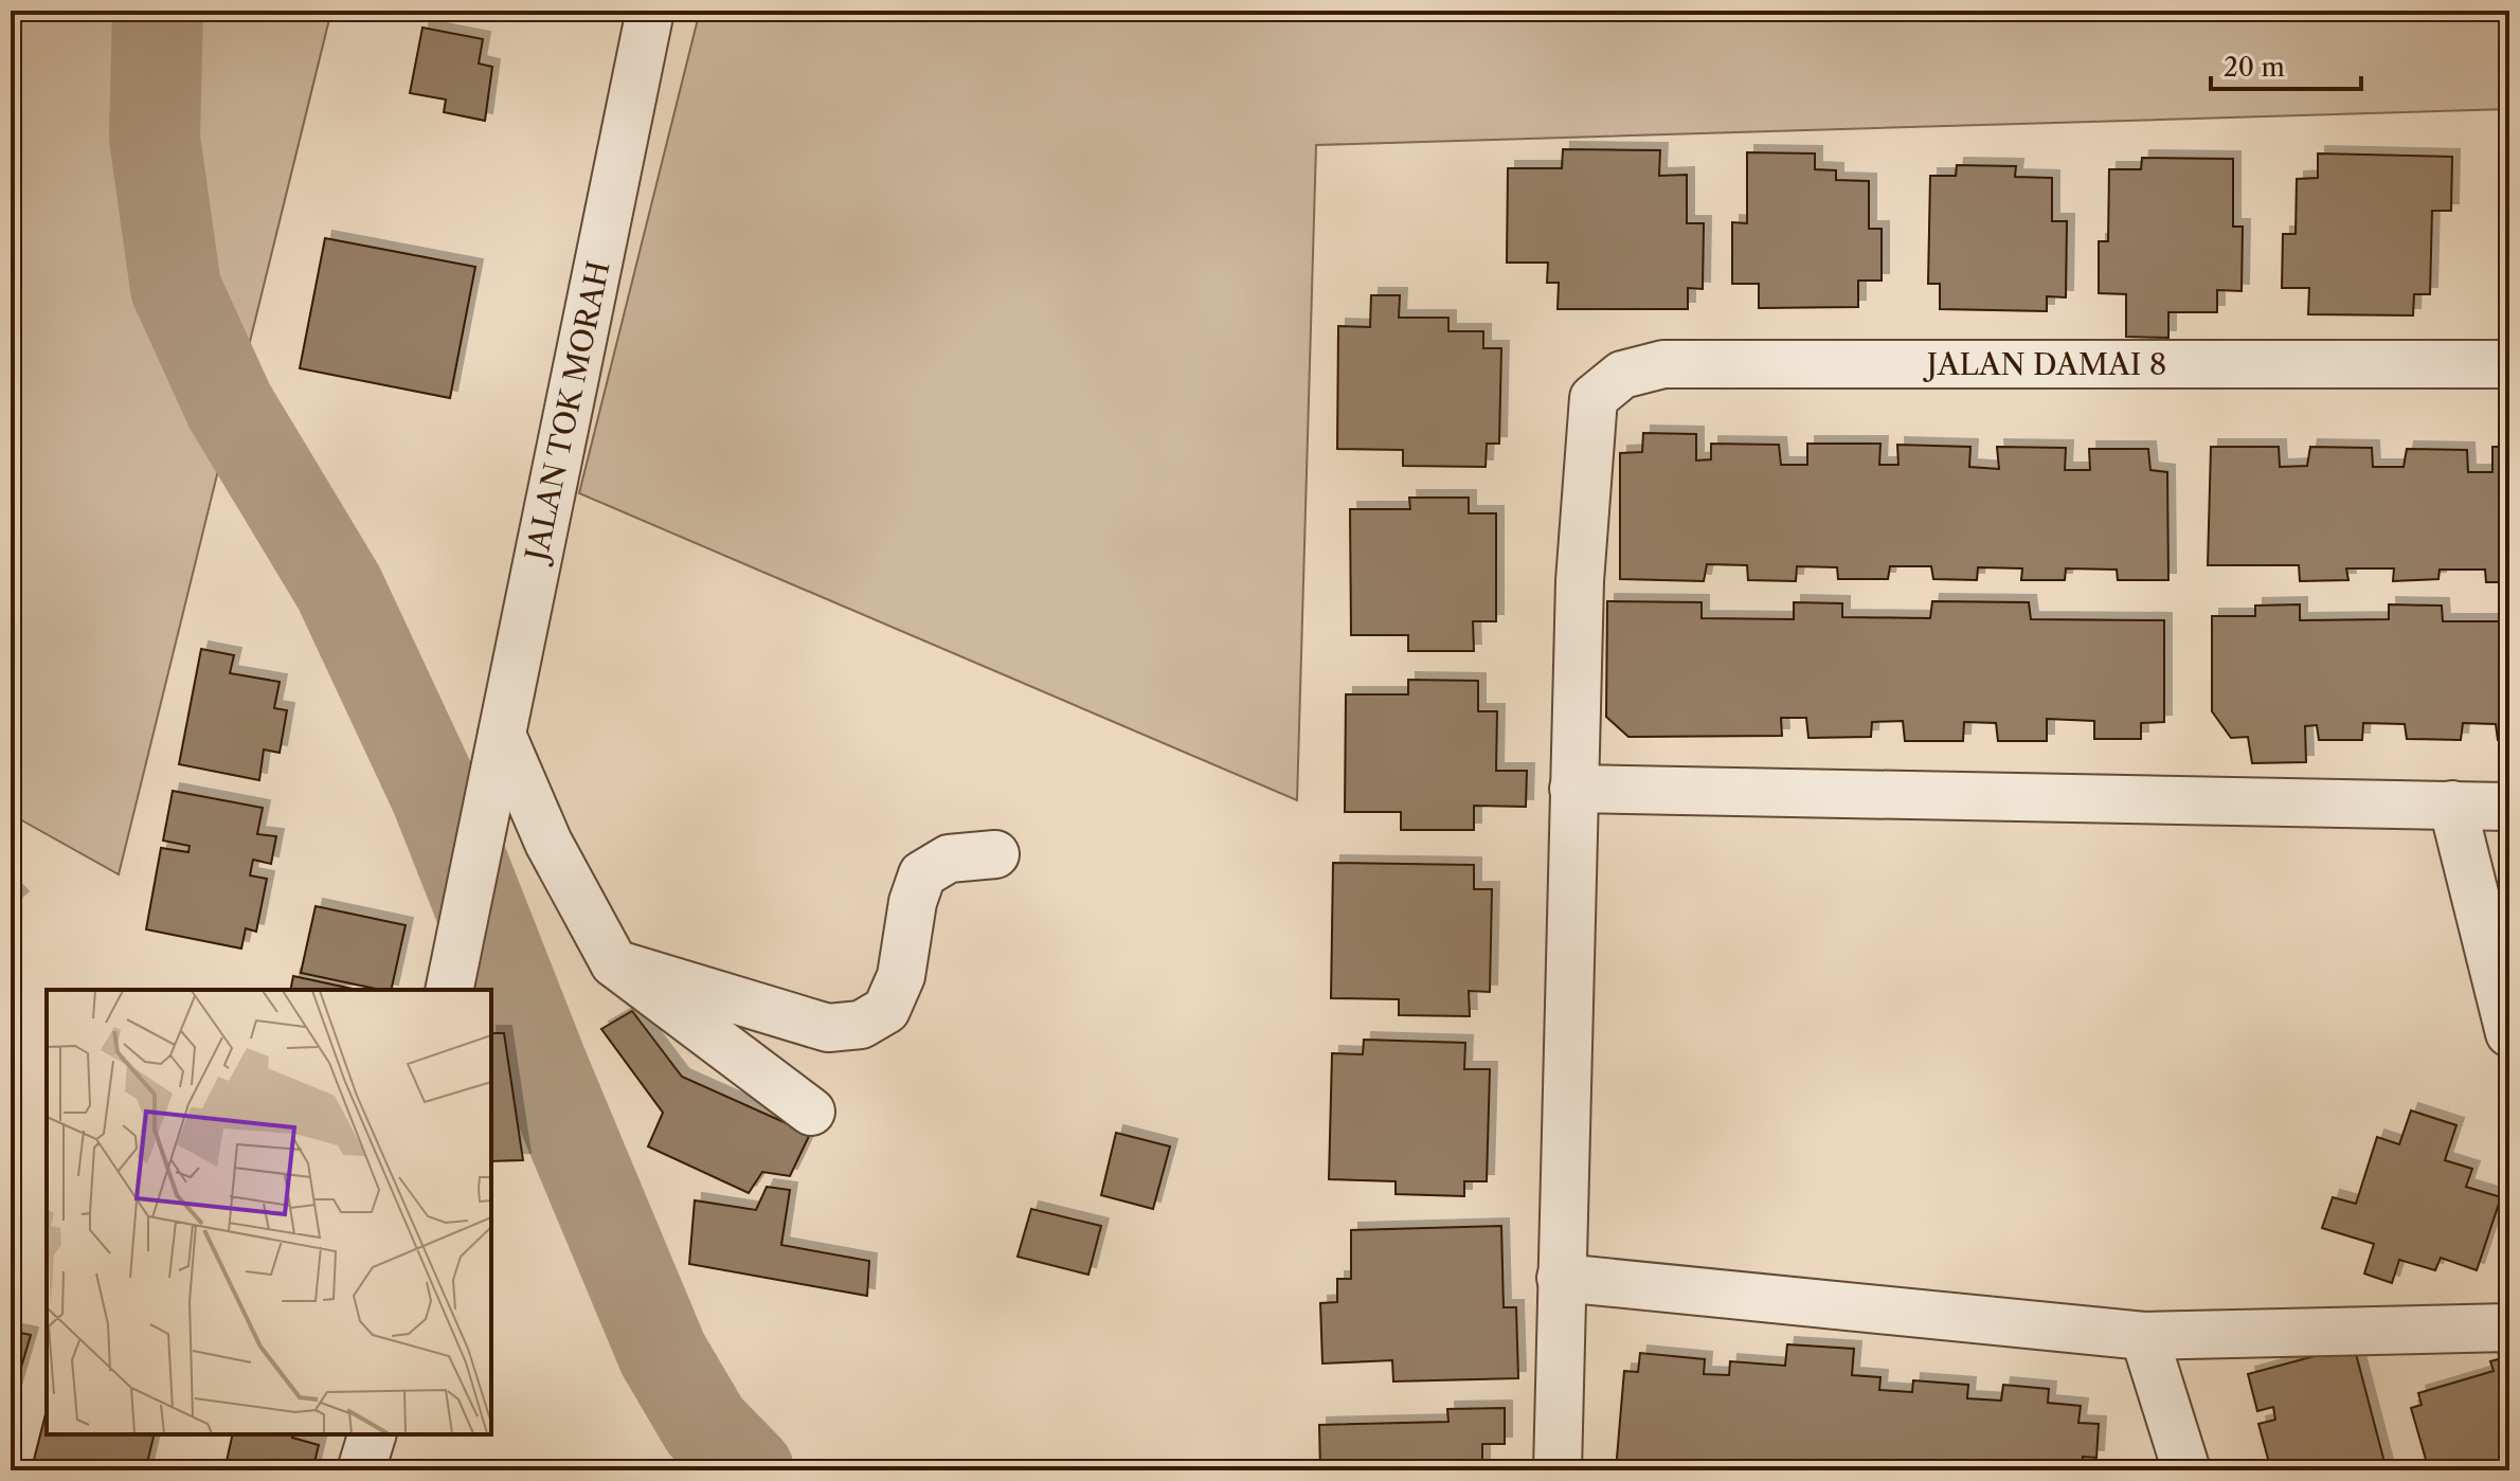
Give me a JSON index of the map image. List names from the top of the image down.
{
  "streets": {
    "street": ["JALAN DAMAI 8", "JALAN TOK MORAH"]
  },
  "scale_bar": "20 m"
}
